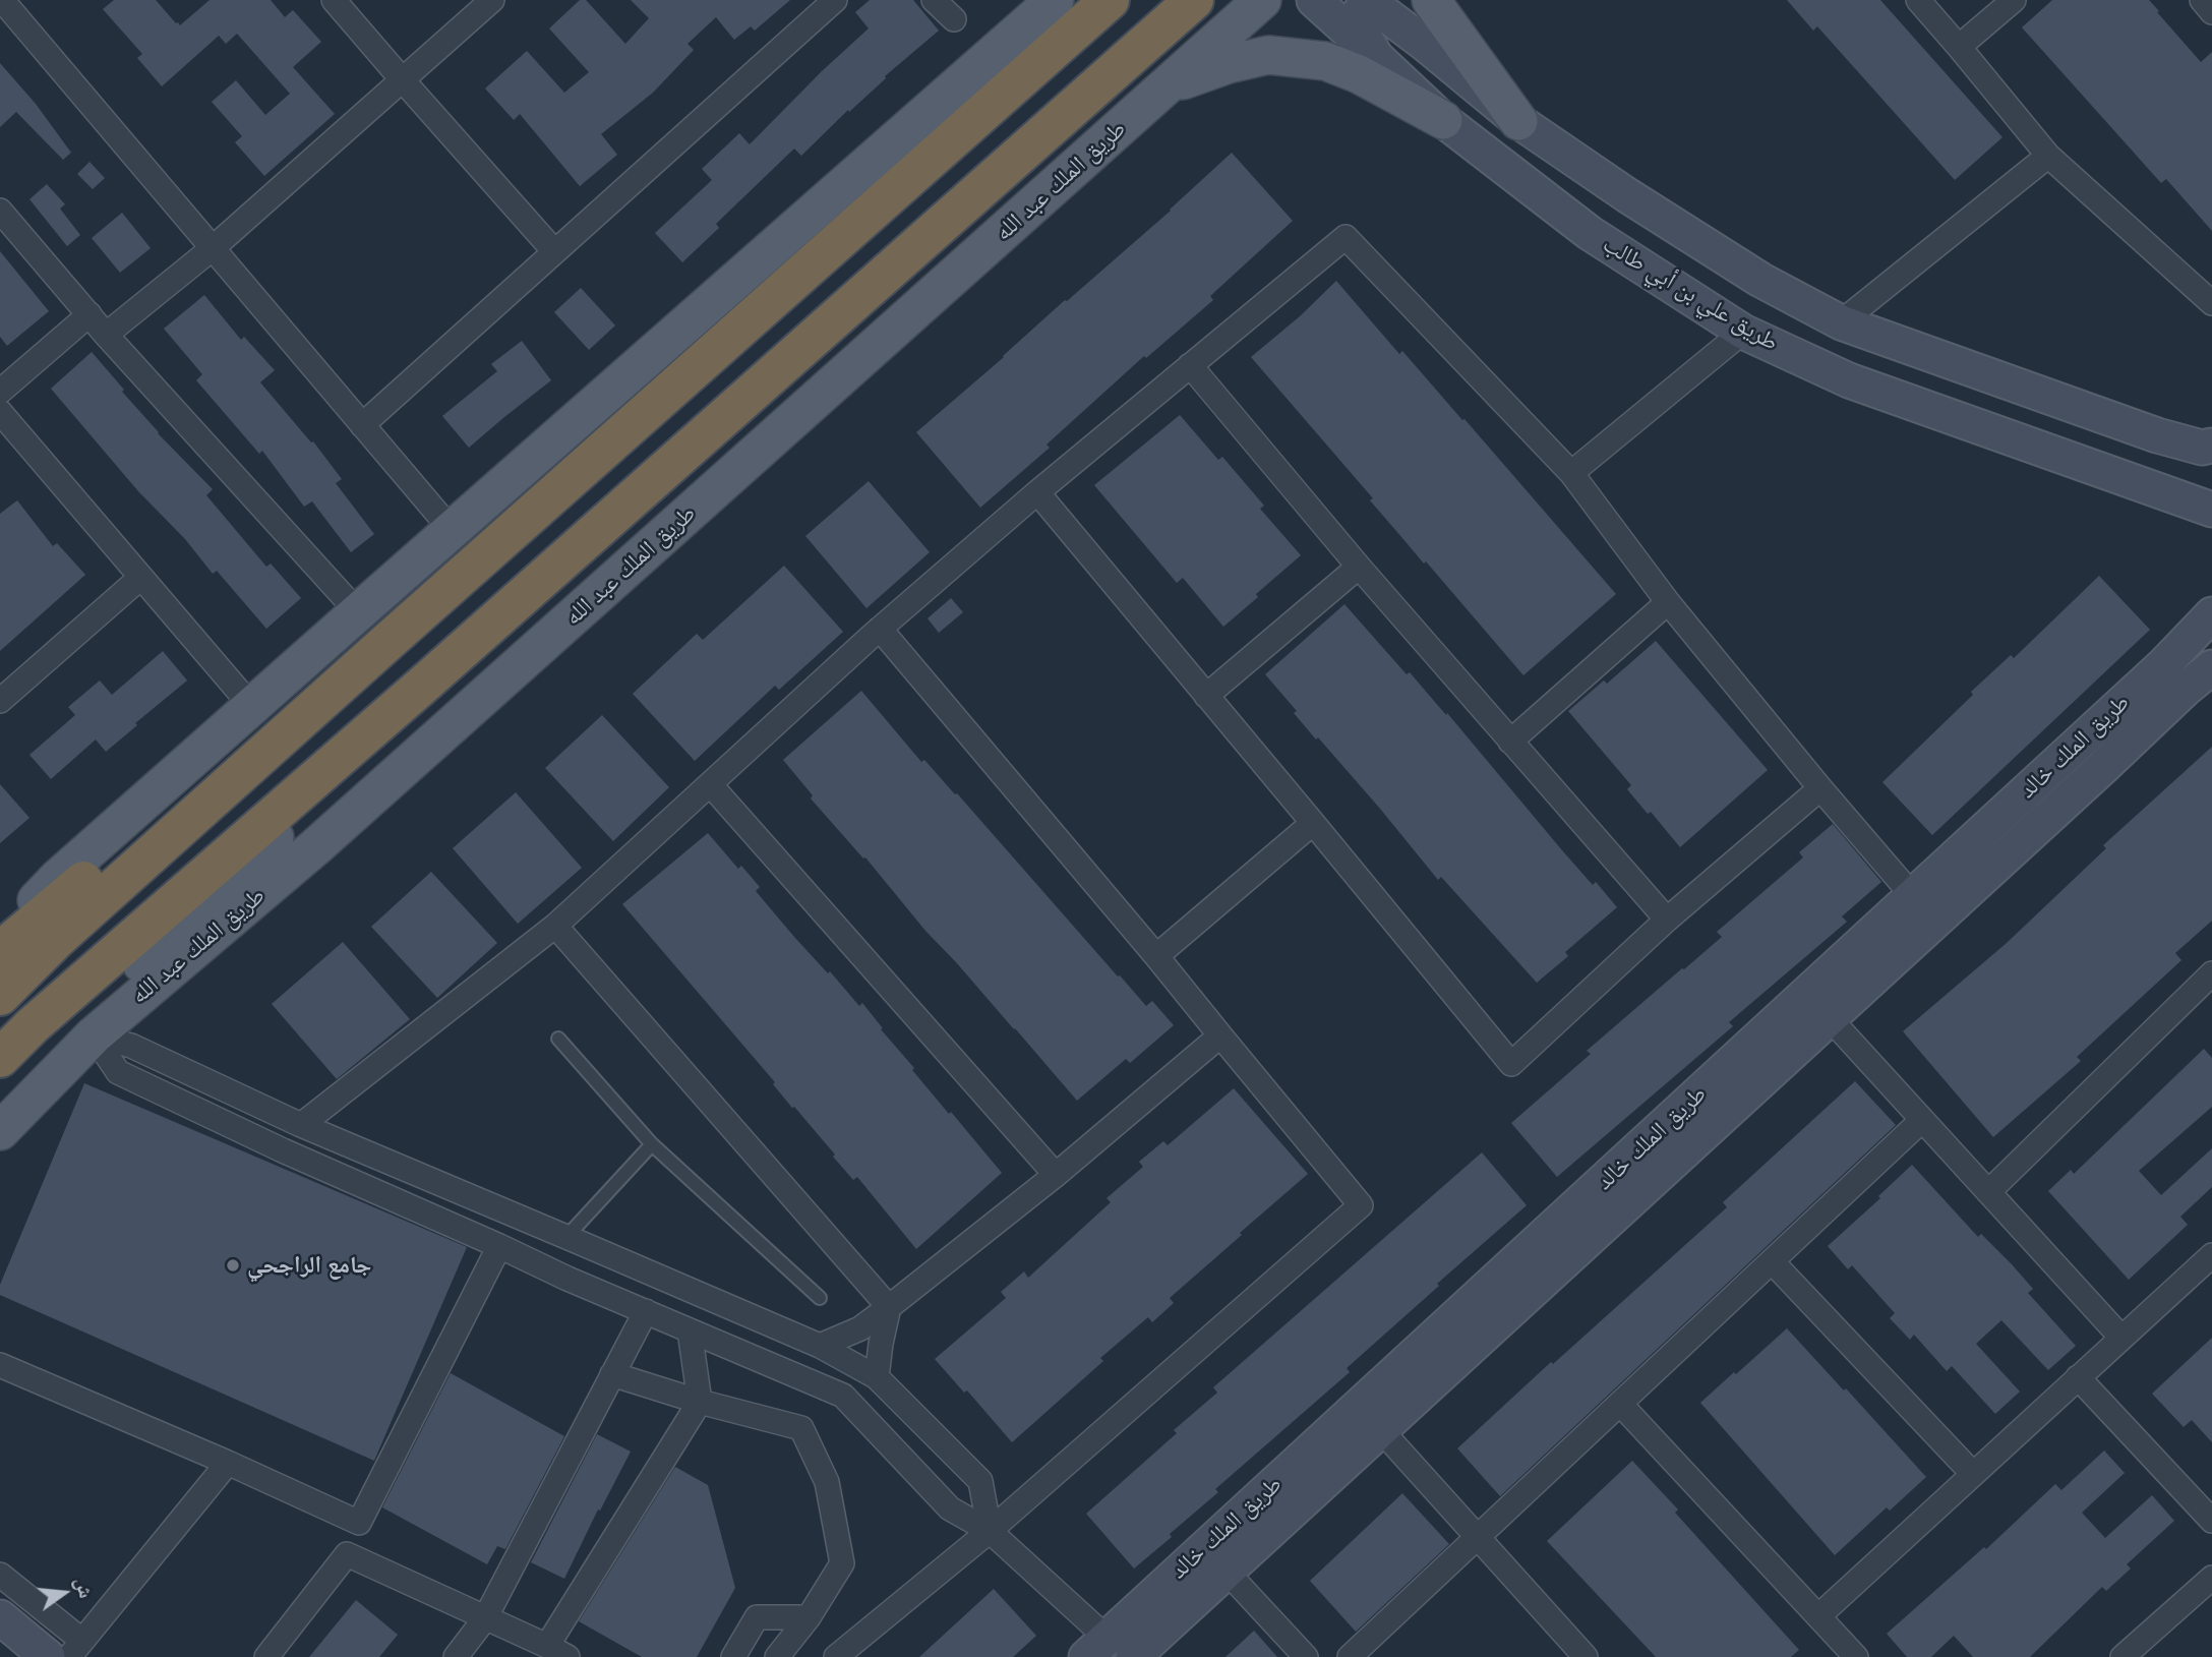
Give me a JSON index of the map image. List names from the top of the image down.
{
  "streets": {
    "highway": ["طريق الملك عبد الله"],
    "main road": ["طريق علي بن أبي طالب", "طريق الملك خالد"]
  },
  "places": ["جامع الراجحي"],
  "north": "right"
}
